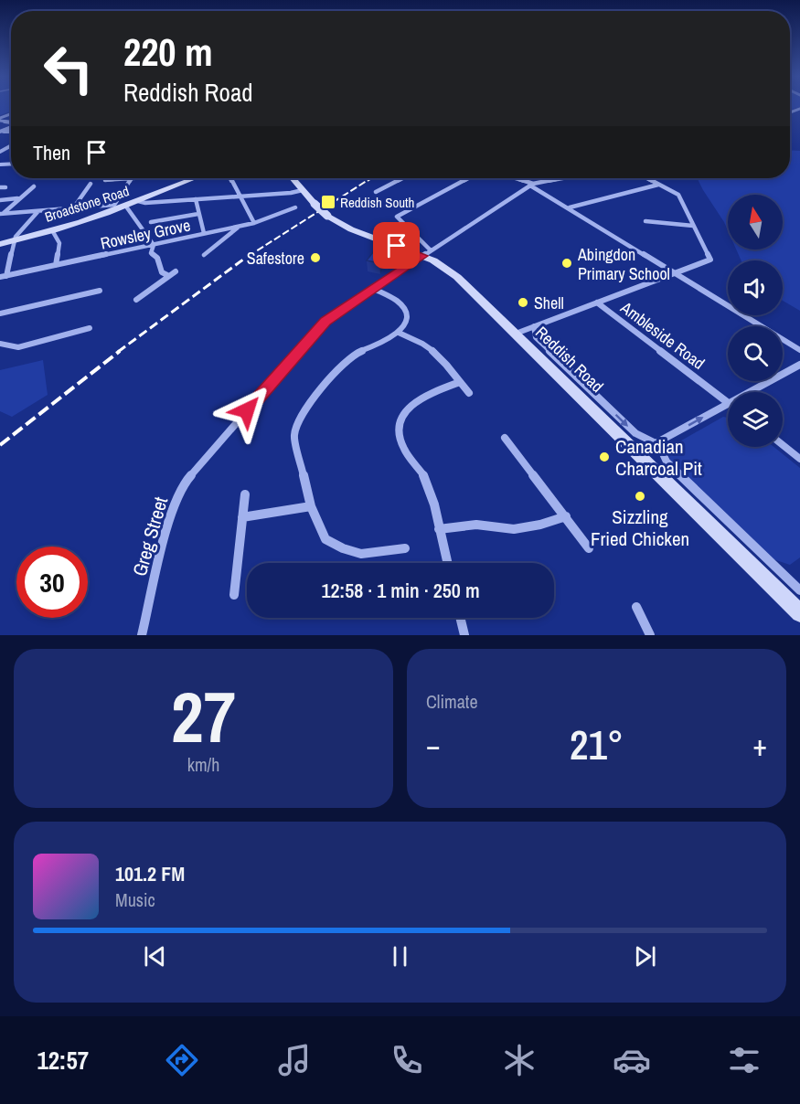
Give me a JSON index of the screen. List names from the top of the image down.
{
  "streets": {
    "main road": ["Broadstone Road", "Reddish Road"],
    "street": ["Rowsley Grove", "Ambleside Road", "Greg Street"]
  },
  "crossings": [
    ["Reddish Road", "Greg Street"]
  ],
  "places": {
    "transit": ["Reddish South"],
    "other": [
      "Safestore",
      "Abingdon Primary School",
      "Shell",
      "Canadian Charcoal Pit",
      "Sizzling Fried Chicken"
    ]
  },
  "north": "top",
  "page": {
    "turn": ["220 m", "Reddish Road"],
    "then": "Then",
    "limit": "30",
    "trip": "12:58 · 1 min · 250 m",
    "tile": [
      ["27", "km/h"],
      "Climate"
    ],
    "heat": ["−", "21°", "+"],
    "song": ["101.2 FM", "Music"],
    "tabs": "12:57"
  }
}
